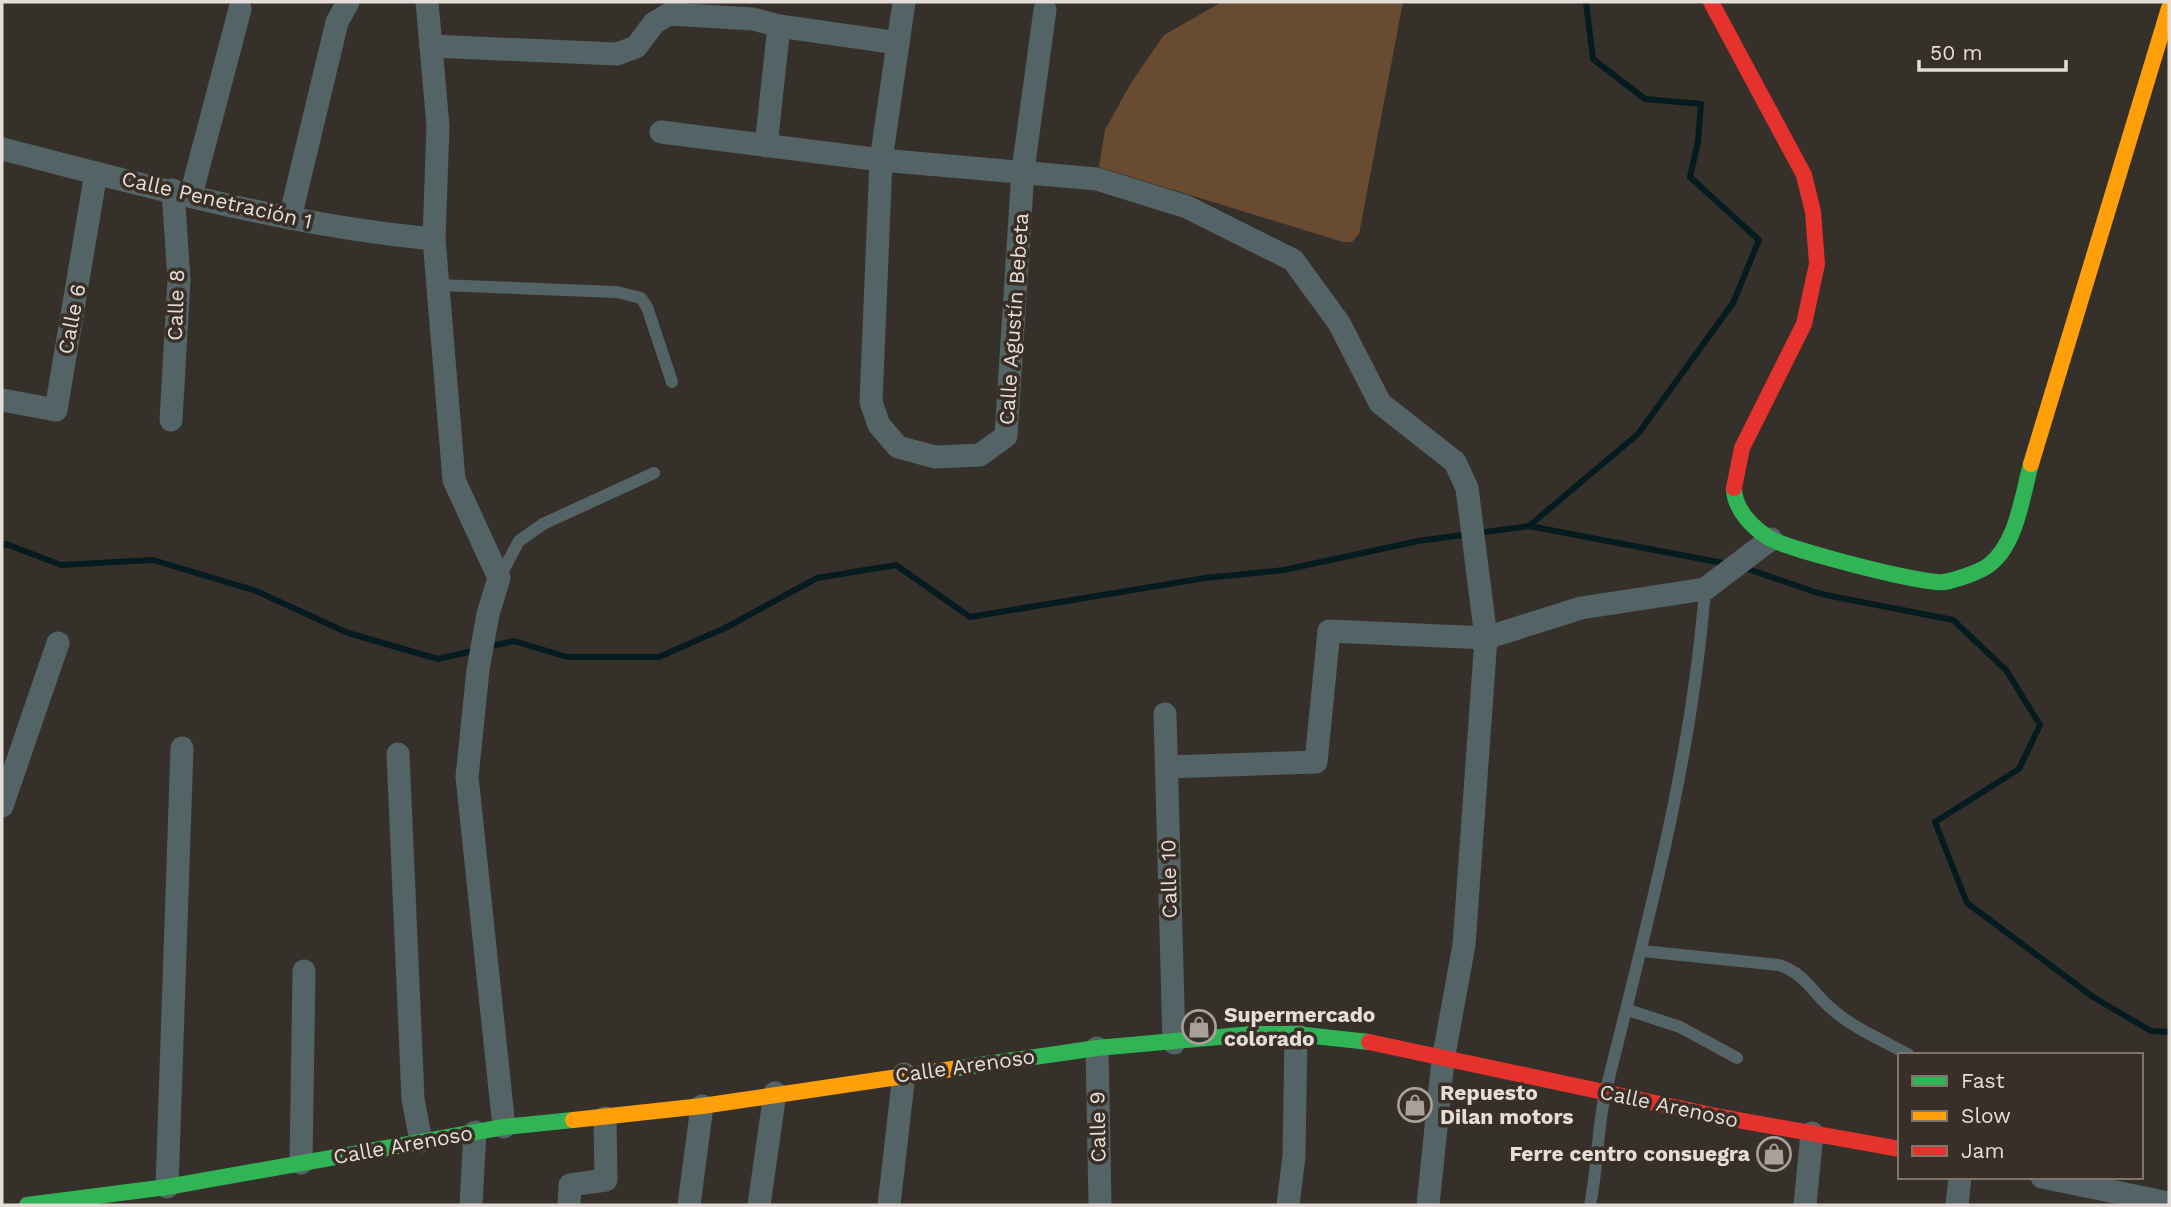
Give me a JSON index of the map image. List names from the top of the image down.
{
  "streets": {
    "street": [
      "Calle Penetración 1",
      "Calle 8",
      "Calle 6",
      "Calle Agustín Bebeta",
      "Calle 10",
      "Calle Arenoso",
      "Calle 9"
    ]
  },
  "crossings": [
    ["Calle Penetración 1", "Calle 8"],
    ["Calle Penetración 1", "Calle 6"],
    ["Calle 10", "Calle Arenoso"],
    ["Calle Arenoso", "Calle 9"]
  ],
  "places": {
    "shop": ["Supermercado colorado", "Repuesto Dilan motors", "Ferre centro consuegra"]
  },
  "legend": ["Fast", "Slow", "Jam"],
  "scale_bar": "50 m"
}
